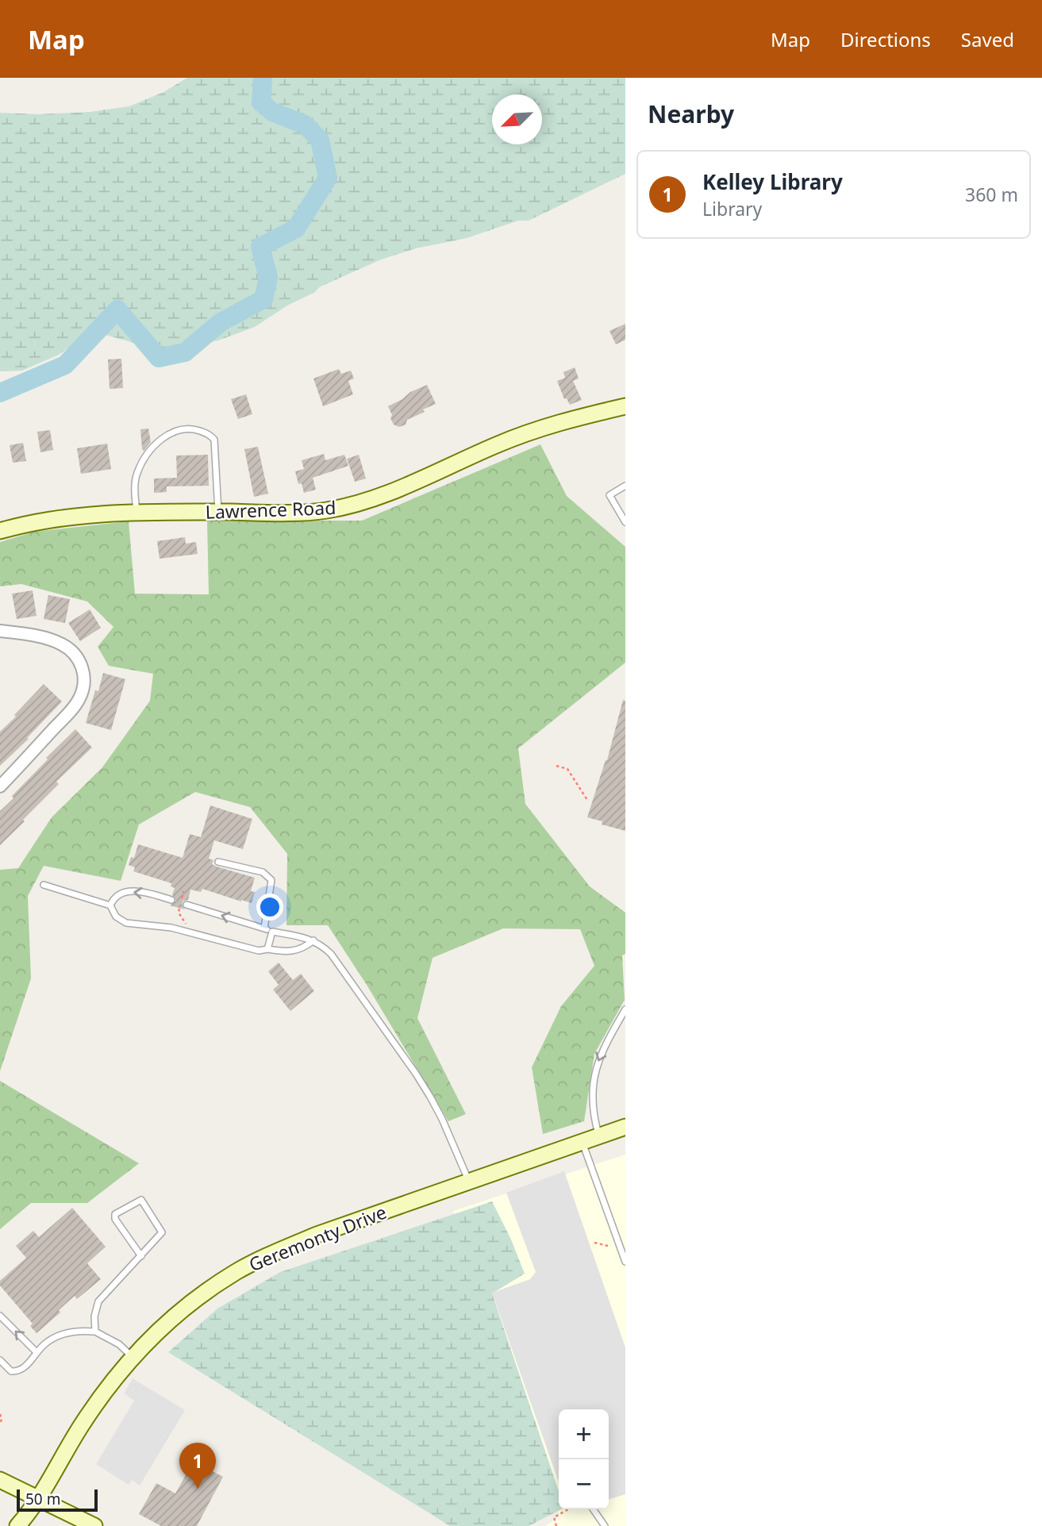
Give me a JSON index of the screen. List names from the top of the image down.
{
  "streets": {
    "street": ["Lawrence Road", "Geremonty Drive"]
  },
  "scale_bar": "50 m",
  "north": "bottom left",
  "page": {
    "header": "Map",
    "nav": ["Map", "Directions", "Saved"],
    "heading": "Nearby",
    "list": [
      {
        "mark": "1",
        "name": "Kelley Library",
        "note": "Library",
        "value": "360 m"
      }
    ],
    "map_buttons": ["+", "−"],
    "pins": "1",
    "scale": "50 m"
  }
}
